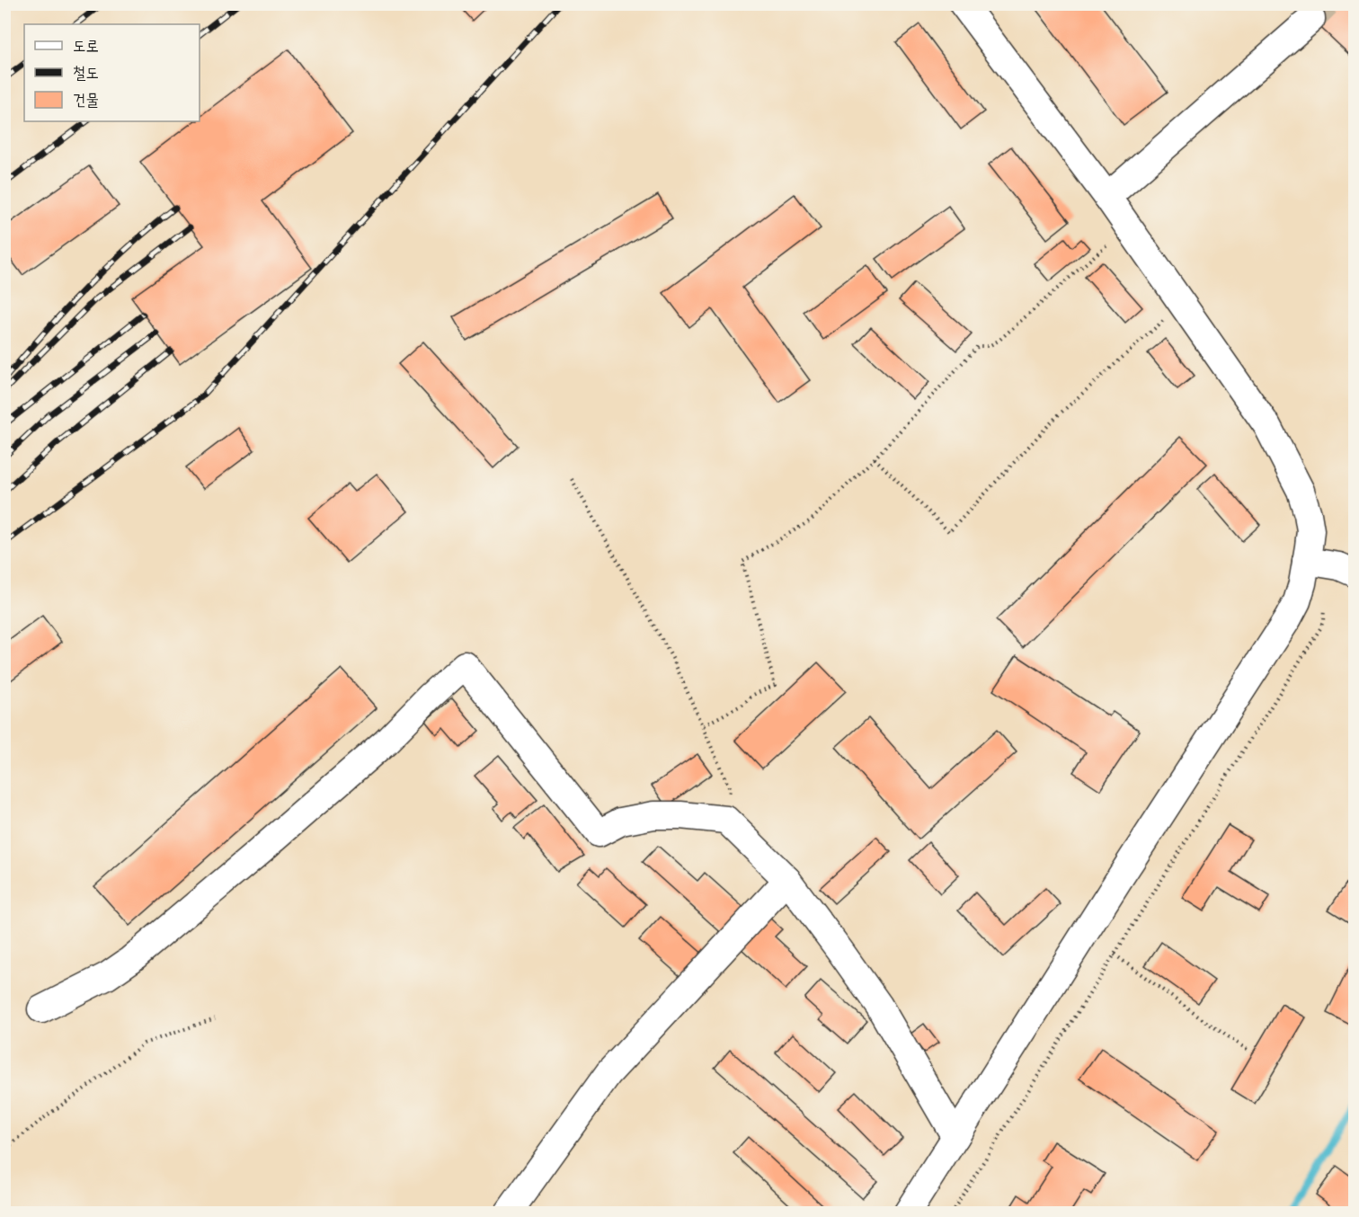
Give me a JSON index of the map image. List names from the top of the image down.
{
  "legend": ["도로", "철도", "건물"]
}
